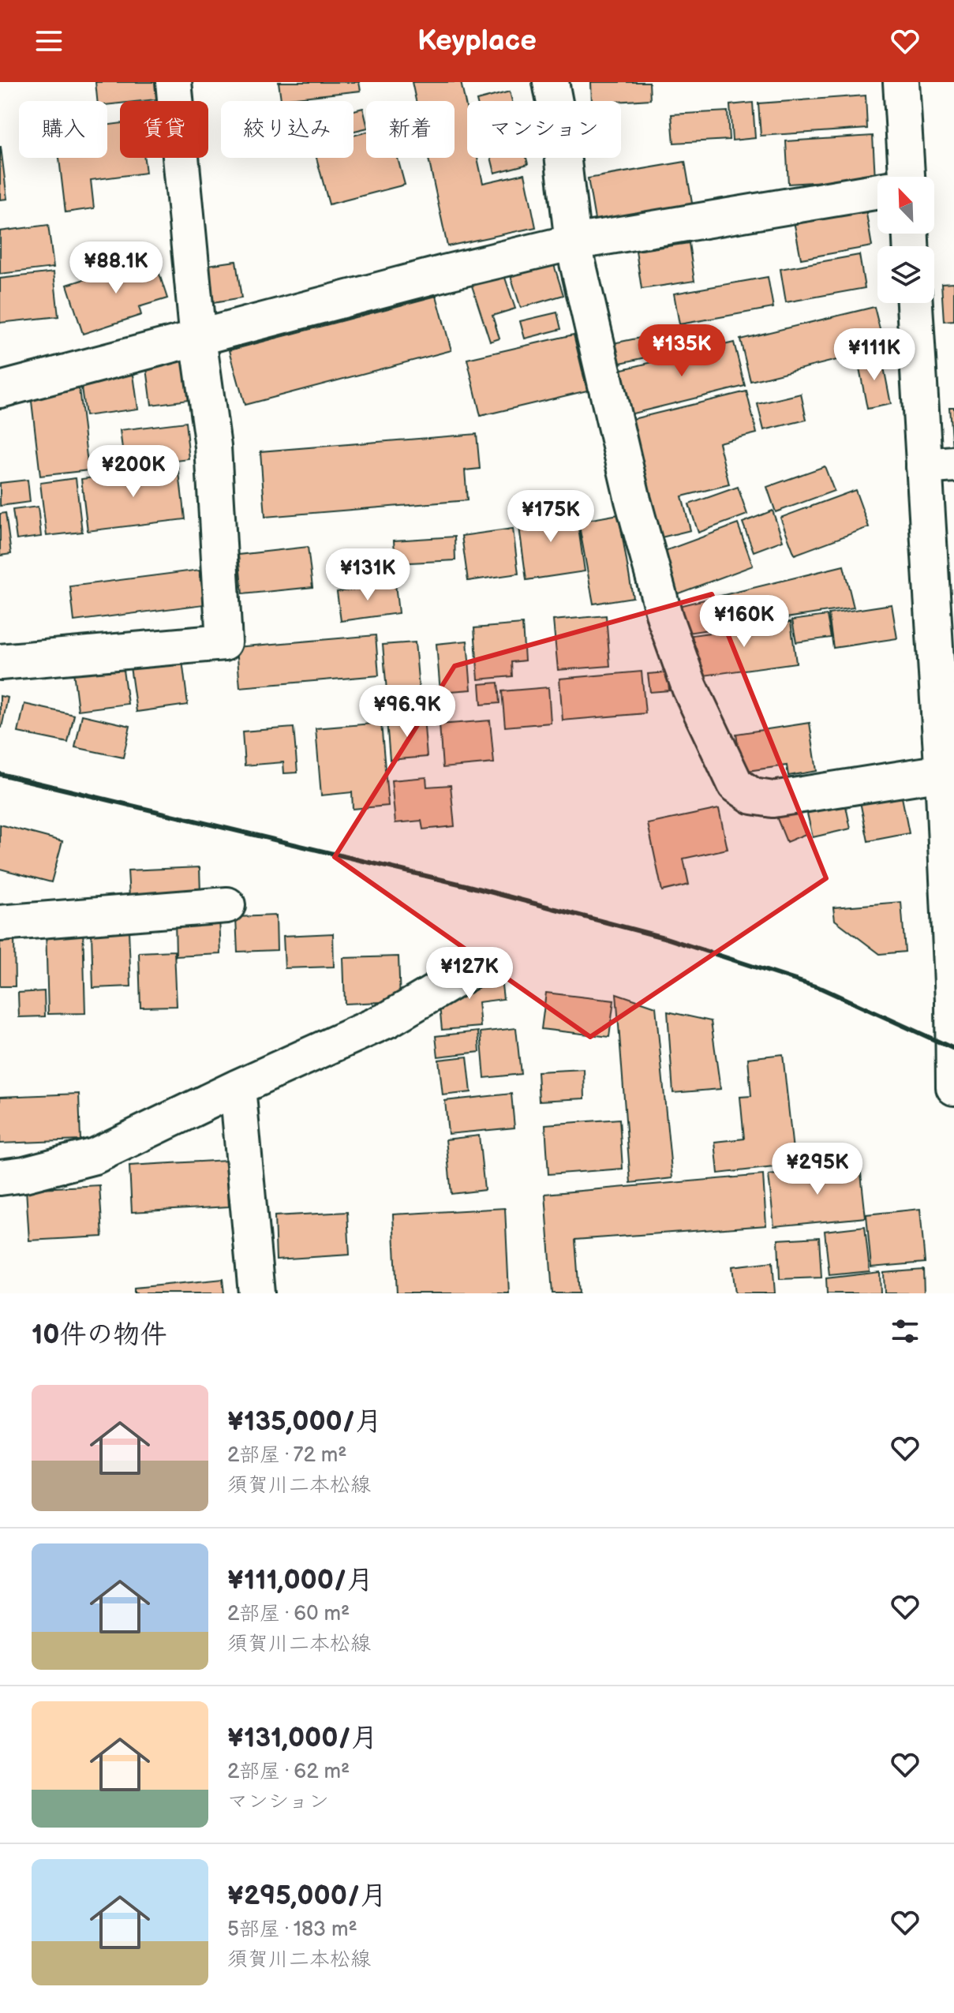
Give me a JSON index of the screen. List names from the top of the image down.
{
  "north": "top left",
  "page": {
    "header": "Keyplace",
    "chip": [
      "購入",
      "賃貸",
      "絞り込み",
      "新着",
      "マンション"
    ],
    "price": [
      "¥88.1K",
      "¥135K",
      "¥111K",
      "¥200K",
      "¥175K",
      "¥131K",
      "¥160K",
      "¥96.9K",
      "¥127K",
      "¥295K"
    ],
    "heading": "10件の物件",
    "list": [
      {
        "name": "¥135,000/月",
        "note": "2部屋 · 72 m² · 須賀川二本松線"
      },
      {
        "name": "¥111,000/月",
        "note": "2部屋 · 60 m² · 須賀川二本松線"
      },
      {
        "name": "¥131,000/月",
        "note": "2部屋 · 62 m² · マンション"
      },
      {
        "name": "¥295,000/月",
        "note": "5部屋 · 183 m² · 須賀川二本松線"
      }
    ]
  }
}
